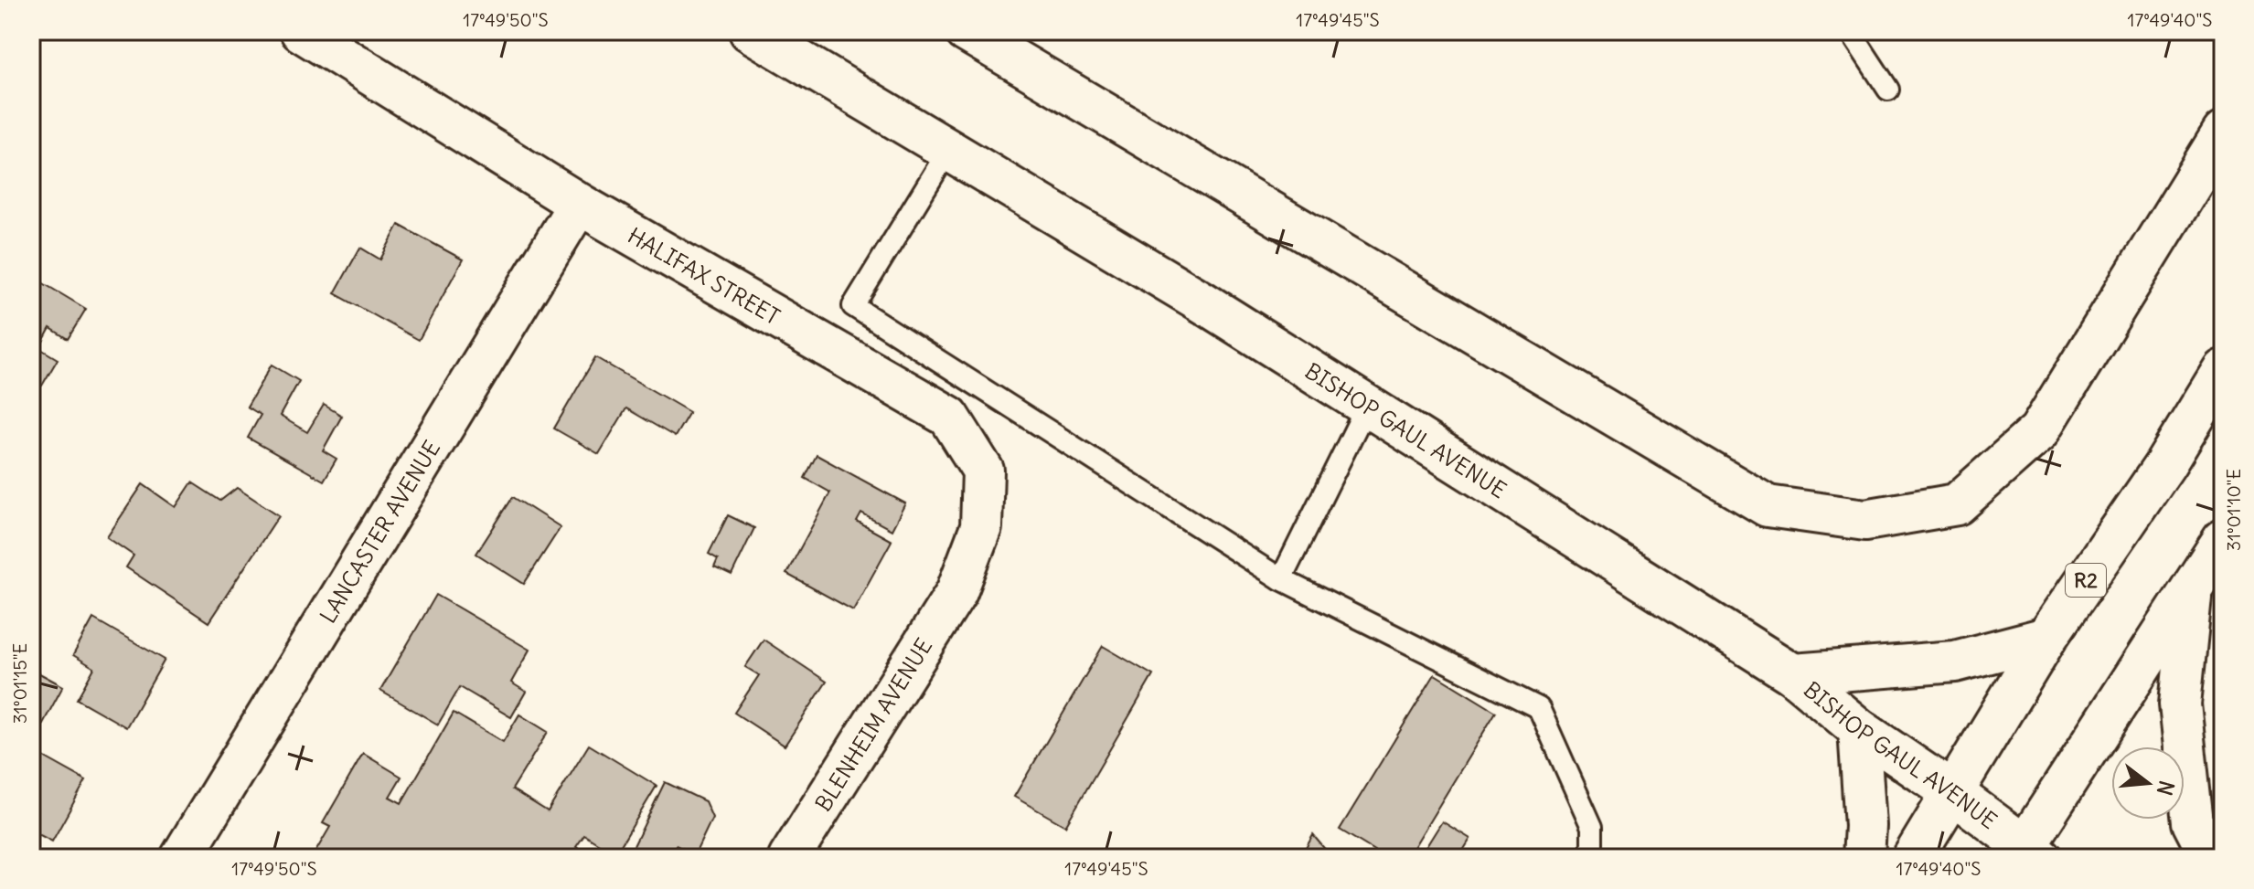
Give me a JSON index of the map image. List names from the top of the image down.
{
  "streets": {
    "main road": [
      "HALIFAX STREET",
      "BISHOP GAUL AVENUE",
      "LANCASTER AVENUE",
      "R2",
      "BLENHEIM AVENUE"
    ]
  },
  "crossings": [
    ["HALIFAX STREET", "LANCASTER AVENUE"],
    ["HALIFAX STREET", "BLENHEIM AVENUE"],
    ["BISHOP GAUL AVENUE", "R2"]
  ],
  "north": "right",
  "coordinates": [
    "17°49'50\"S",
    "17°49'45\"S",
    "17°49'40\"S",
    "31°01'10\"E",
    "31°01'15\"E"
  ]
}
